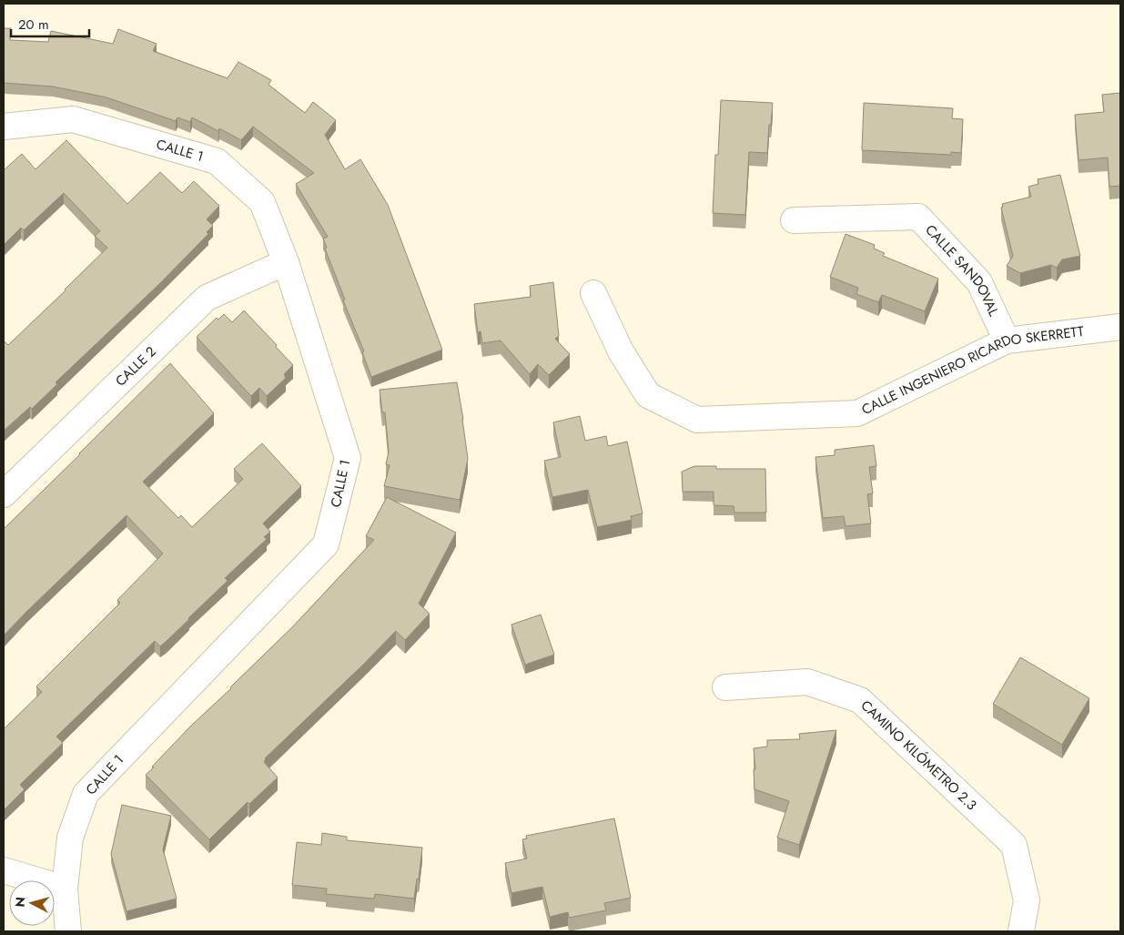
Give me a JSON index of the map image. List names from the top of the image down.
{
  "streets": {
    "street": [
      "CALLE 1",
      "CALLE SANDOVAL",
      "CALLE 2",
      "CALLE INGENIERO RICARDO SKERRETT",
      "CAMINO KILÓMETRO 2.3"
    ]
  },
  "crossings": [
    ["CALLE 1", "CALLE 2"],
    ["CALLE SANDOVAL", "CALLE INGENIERO RICARDO SKERRETT"]
  ],
  "scale_bar": "20 m",
  "north": "left"
}
